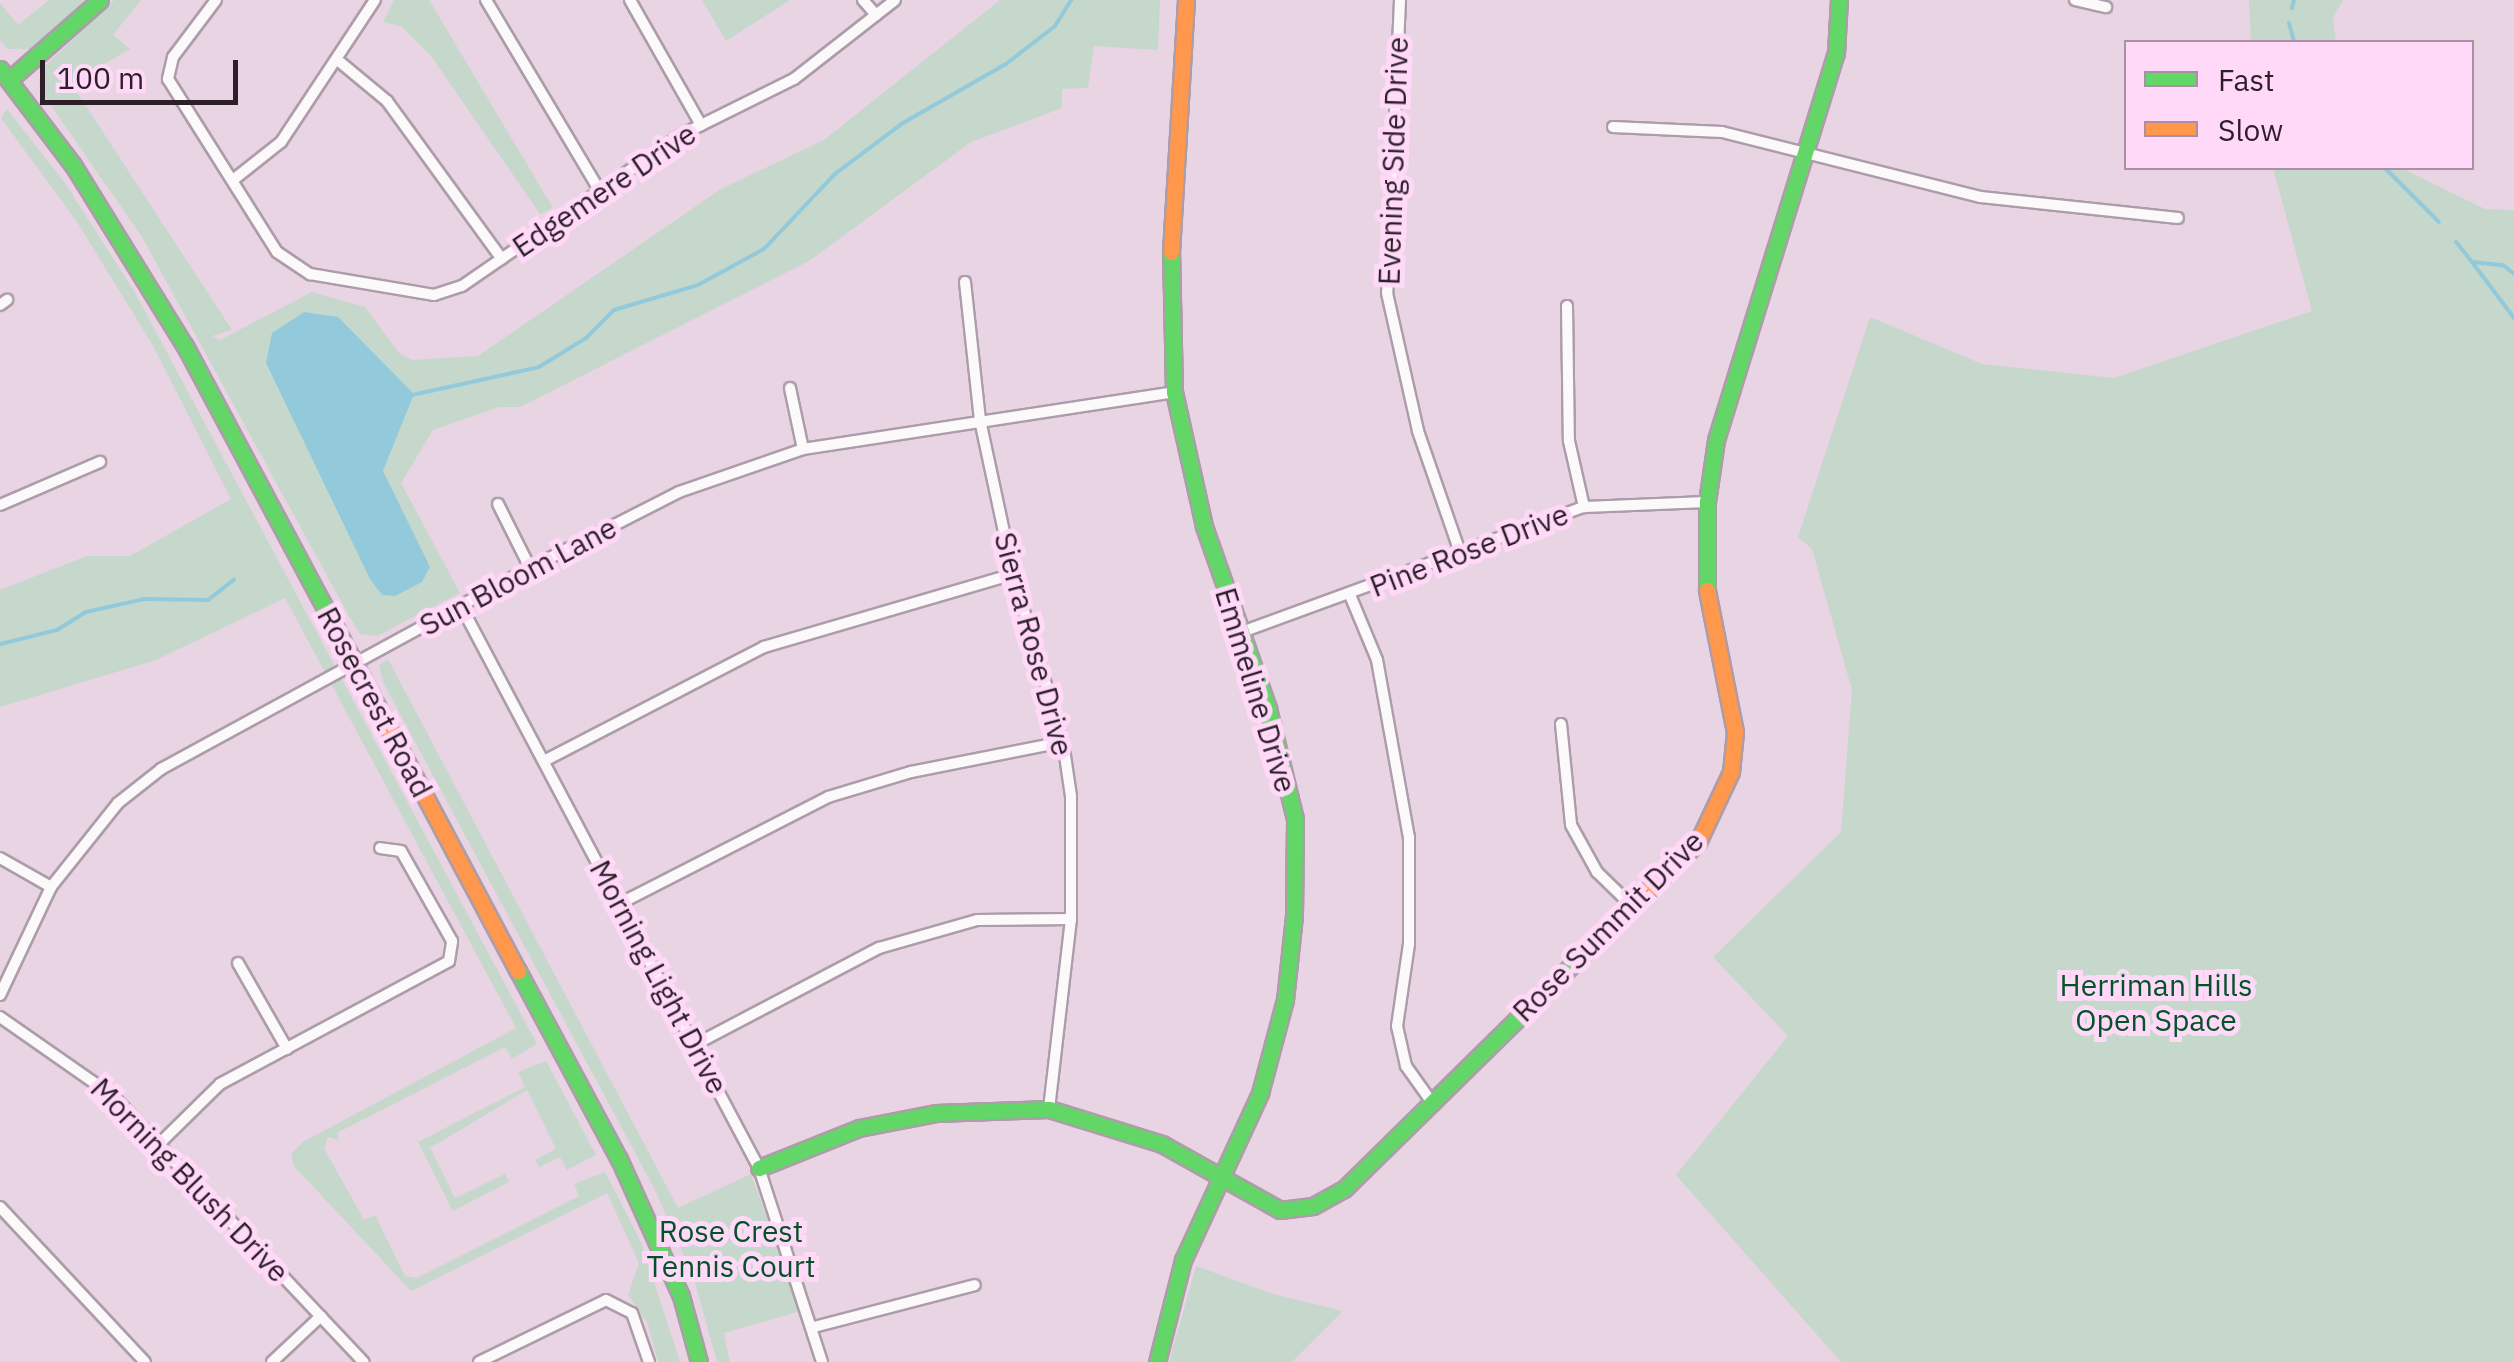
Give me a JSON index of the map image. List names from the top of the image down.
{
  "streets": {
    "street": [
      "Evening Side Drive",
      "Edgemere Drive",
      "Pine Rose Drive",
      "Sun Bloom Lane",
      "Sierra Rose Drive",
      "Emmeline Drive",
      "Rosecrest Road",
      "Rose Summit Drive",
      "Morning Light Drive",
      "Morning Blush Drive"
    ]
  },
  "crossings": [
    ["Evening Side Drive", "Pine Rose Drive"],
    ["Pine Rose Drive", "Emmeline Drive"],
    ["Pine Rose Drive", "Rose Summit Drive"],
    ["Sun Bloom Lane", "Sierra Rose Drive"],
    ["Sun Bloom Lane", "Emmeline Drive"],
    ["Sun Bloom Lane", "Rosecrest Road"],
    ["Sun Bloom Lane", "Morning Light Drive"],
    ["Sierra Rose Drive", "Rose Summit Drive"],
    ["Emmeline Drive", "Rose Summit Drive"],
    ["Rose Summit Drive", "Morning Light Drive"]
  ],
  "parks": ["Herriman Hills Open Space", "Rose Crest Tennis Court"],
  "legend": ["Fast", "Slow"],
  "scale_bar": "100 m"
}
